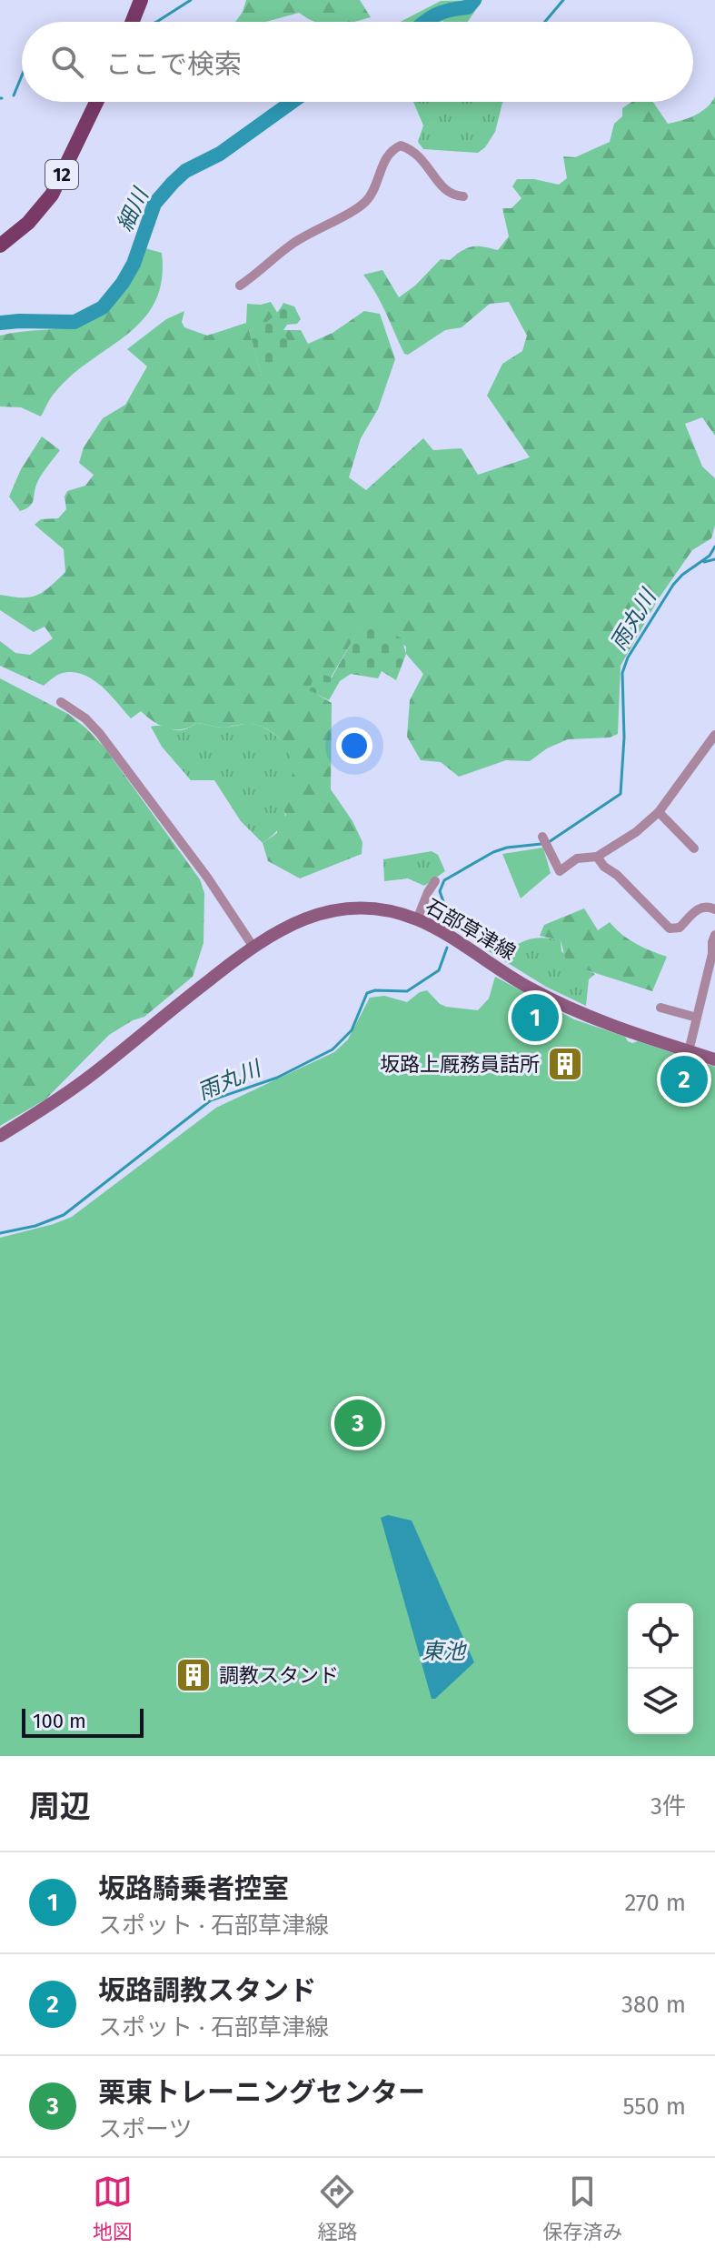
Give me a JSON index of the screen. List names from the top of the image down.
{
  "streets": {
    "main road": ["12", "石部草津線"]
  },
  "water": ["細川", "雨丸川", "東池"],
  "places": {
    "building": ["坂路上厩務員詰所", "調教スタンド"]
  },
  "scale_bar": "100 m",
  "page": {
    "search": "ここで検索",
    "pins": ["1", "2", "3"],
    "scale": "100 m",
    "heading": ["周辺", "3件"],
    "list": [
      {
        "mark": "1",
        "name": "坂路騎乗者控室",
        "note": "スポット · 石部草津線",
        "value": "270 m"
      },
      {
        "mark": "2",
        "name": "坂路調教スタンド",
        "note": "スポット · 石部草津線",
        "value": "380 m"
      },
      {
        "mark": "3",
        "name": "栗東トレーニングセンター",
        "note": "スポーツ",
        "value": "550 m"
      }
    ],
    "nav": ["地図", "経路", "保存済み"]
  }
}
